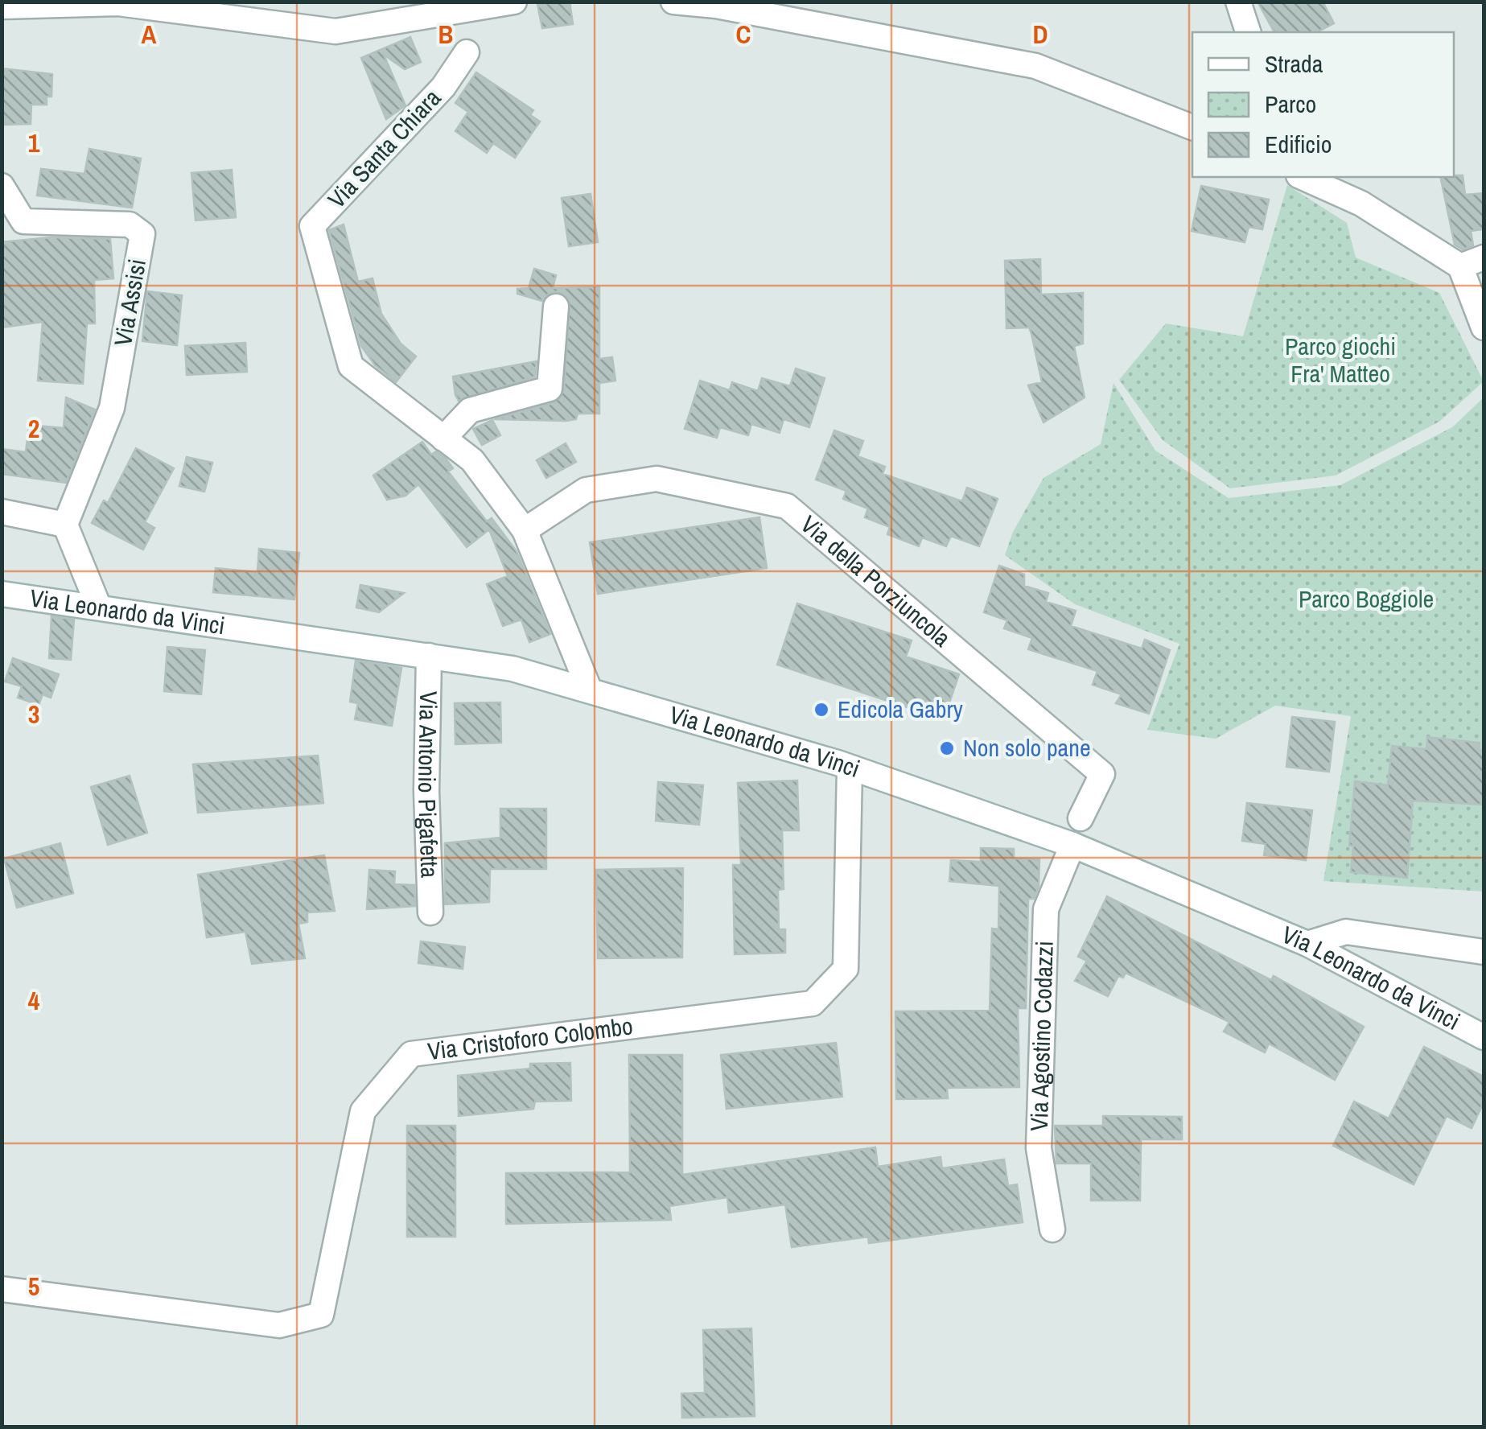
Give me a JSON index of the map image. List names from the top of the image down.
{
  "streets": {
    "street": [
      "Via Santa Chiara",
      "Via Assisi",
      "Via della Porziuncola",
      "Via Leonardo da Vinci",
      "Via Antonio Pigafetta",
      "Via Agostino Codazzi",
      "Via Cristoforo Colombo"
    ]
  },
  "crossings": [
    ["Via Santa Chiara", "Via della Porziuncola"],
    ["Via Santa Chiara", "Via Leonardo da Vinci"],
    ["Via Leonardo da Vinci", "Via Antonio Pigafetta"],
    ["Via Leonardo da Vinci", "Via Agostino Codazzi"],
    ["Via Leonardo da Vinci", "Via Cristoforo Colombo"]
  ],
  "parks": ["Parco giochi Fra' Matteo", "Parco Boggiole"],
  "places": ["Edicola Gabry", "Non solo pane"],
  "legend": ["Strada", "Parco", "Edificio"],
  "grid": {
    "columns": [
      "A",
      "B",
      "C",
      "D"
    ],
    "rows": [
      "1",
      "2",
      "3",
      "4",
      "5"
    ]
  }
}
